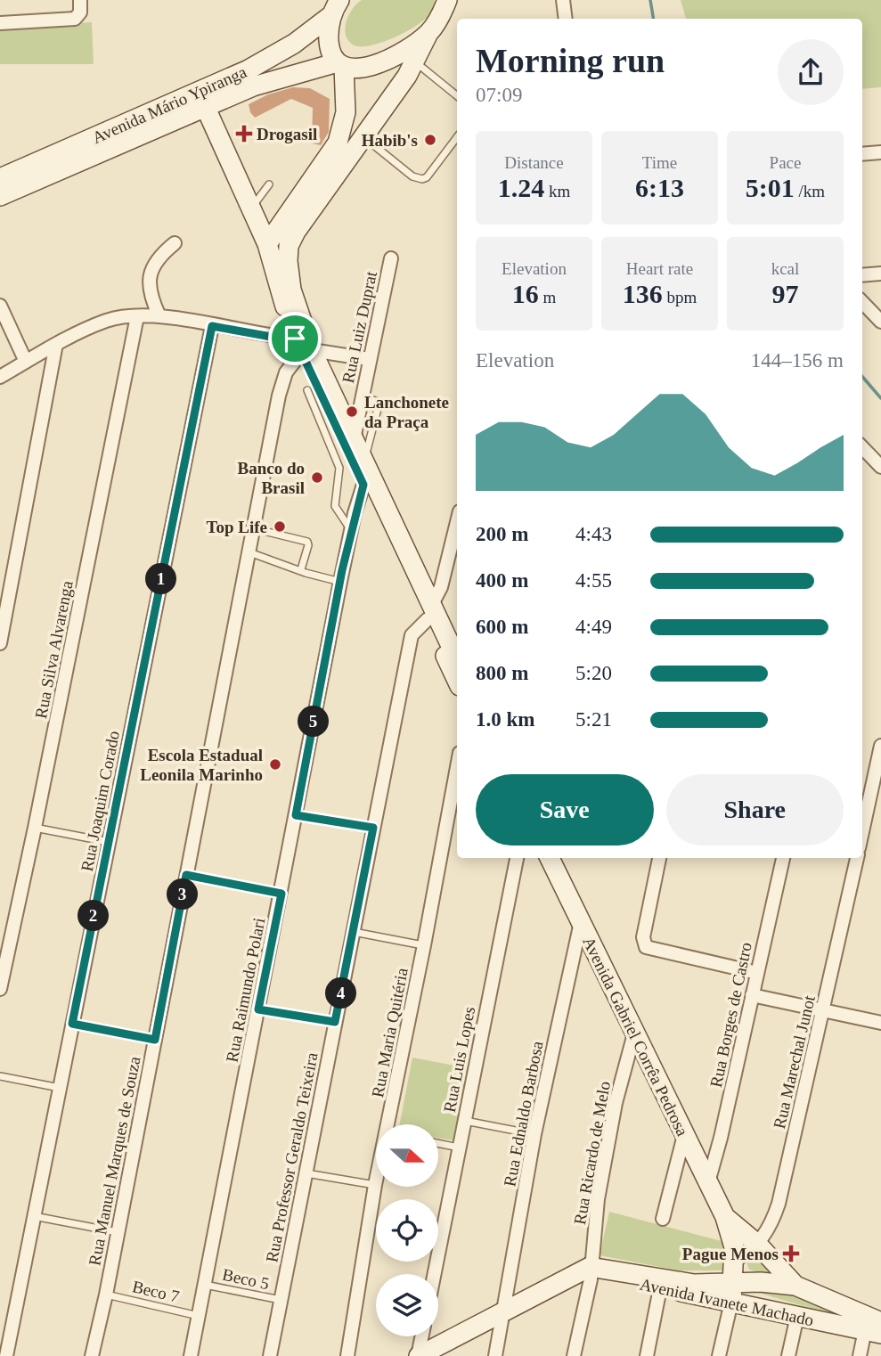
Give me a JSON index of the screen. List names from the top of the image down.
{
  "streets": {
    "street": [
      "Avenida Mário Ypiranga",
      "Rua Luiz Duprat",
      "Rua Silva Alvarenga",
      "Rua Joaquim Corado",
      "Rua Raimundo Polari",
      "Rua Borges de Castro",
      "Rua Maria Quitéria",
      "Avenida Gabriel Corrêa Pedrosa",
      "Rua Luis Lopes",
      "Rua Marechal Junot",
      "Rua Ednaldo Barbosa",
      "Rua Ricardo de Melo",
      "Rua Professor Geraldo Teixeira",
      "Rua Manuel Marques de Souza",
      "Avenida Ivanete Machado"
    ],
    "lane": ["Beco 5", "Beco 7"]
  },
  "crossings": [
    ["Rua Raimundo Polari", "Beco 5"],
    ["Rua Raimundo Polari", "Beco 7"],
    ["Rua Borges de Castro", "Avenida Gabriel Corrêa Pedrosa"],
    ["Avenida Gabriel Corrêa Pedrosa", "Rua Marechal Junot"],
    ["Avenida Gabriel Corrêa Pedrosa", "Rua Ednaldo Barbosa"],
    ["Avenida Gabriel Corrêa Pedrosa", "Rua Ricardo de Melo"],
    ["Avenida Gabriel Corrêa Pedrosa", "Avenida Ivanete Machado"],
    ["Rua Ednaldo Barbosa", "Avenida Ivanete Machado"],
    ["Rua Ricardo de Melo", "Avenida Ivanete Machado"],
    ["Rua Professor Geraldo Teixeira", "Beco 5"],
    ["Rua Manuel Marques de Souza", "Beco 7"]
  ],
  "places": {
    "health": ["Drogasil", "Pague Menos"],
    "other": [
      "Habib's",
      "Lanchonete da Praça",
      "Banco do Brasil",
      "Top Life",
      "Escola Estadual Leonila Marinho"
    ]
  },
  "north": "right",
  "page": {
    "heading": ["Morning run", "07:09"],
    "stats": [
      ["Distance", "1.24 km"],
      ["Time", "6:13"],
      ["Pace", "5:01 /km"],
      ["Elevation", "16 m"],
      ["Heart rate", "136 bpm"],
      ["kcal", "97"]
    ],
    "chart": ["Elevation", "144–156 m"],
    "list": [
      {
        "name": "200 m",
        "note": "4:43"
      },
      {
        "name": "400 m",
        "note": "4:55"
      },
      {
        "name": "600 m",
        "note": "4:49"
      },
      {
        "name": "800 m",
        "note": "5:20"
      },
      {
        "name": "1.0 km",
        "note": "5:21"
      }
    ],
    "pins": [
      "1",
      "5",
      "3",
      "2",
      "4"
    ],
    "buttons": ["Save", "Share"]
  }
}
